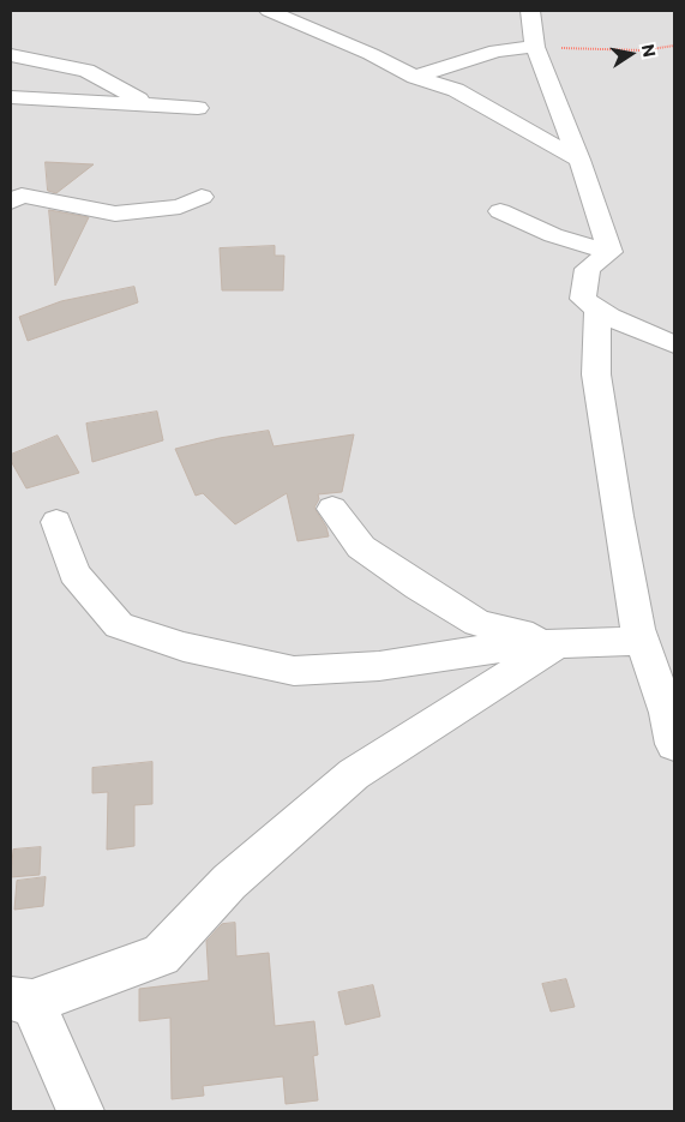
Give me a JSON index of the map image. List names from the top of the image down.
{
  "north": "right"
}
